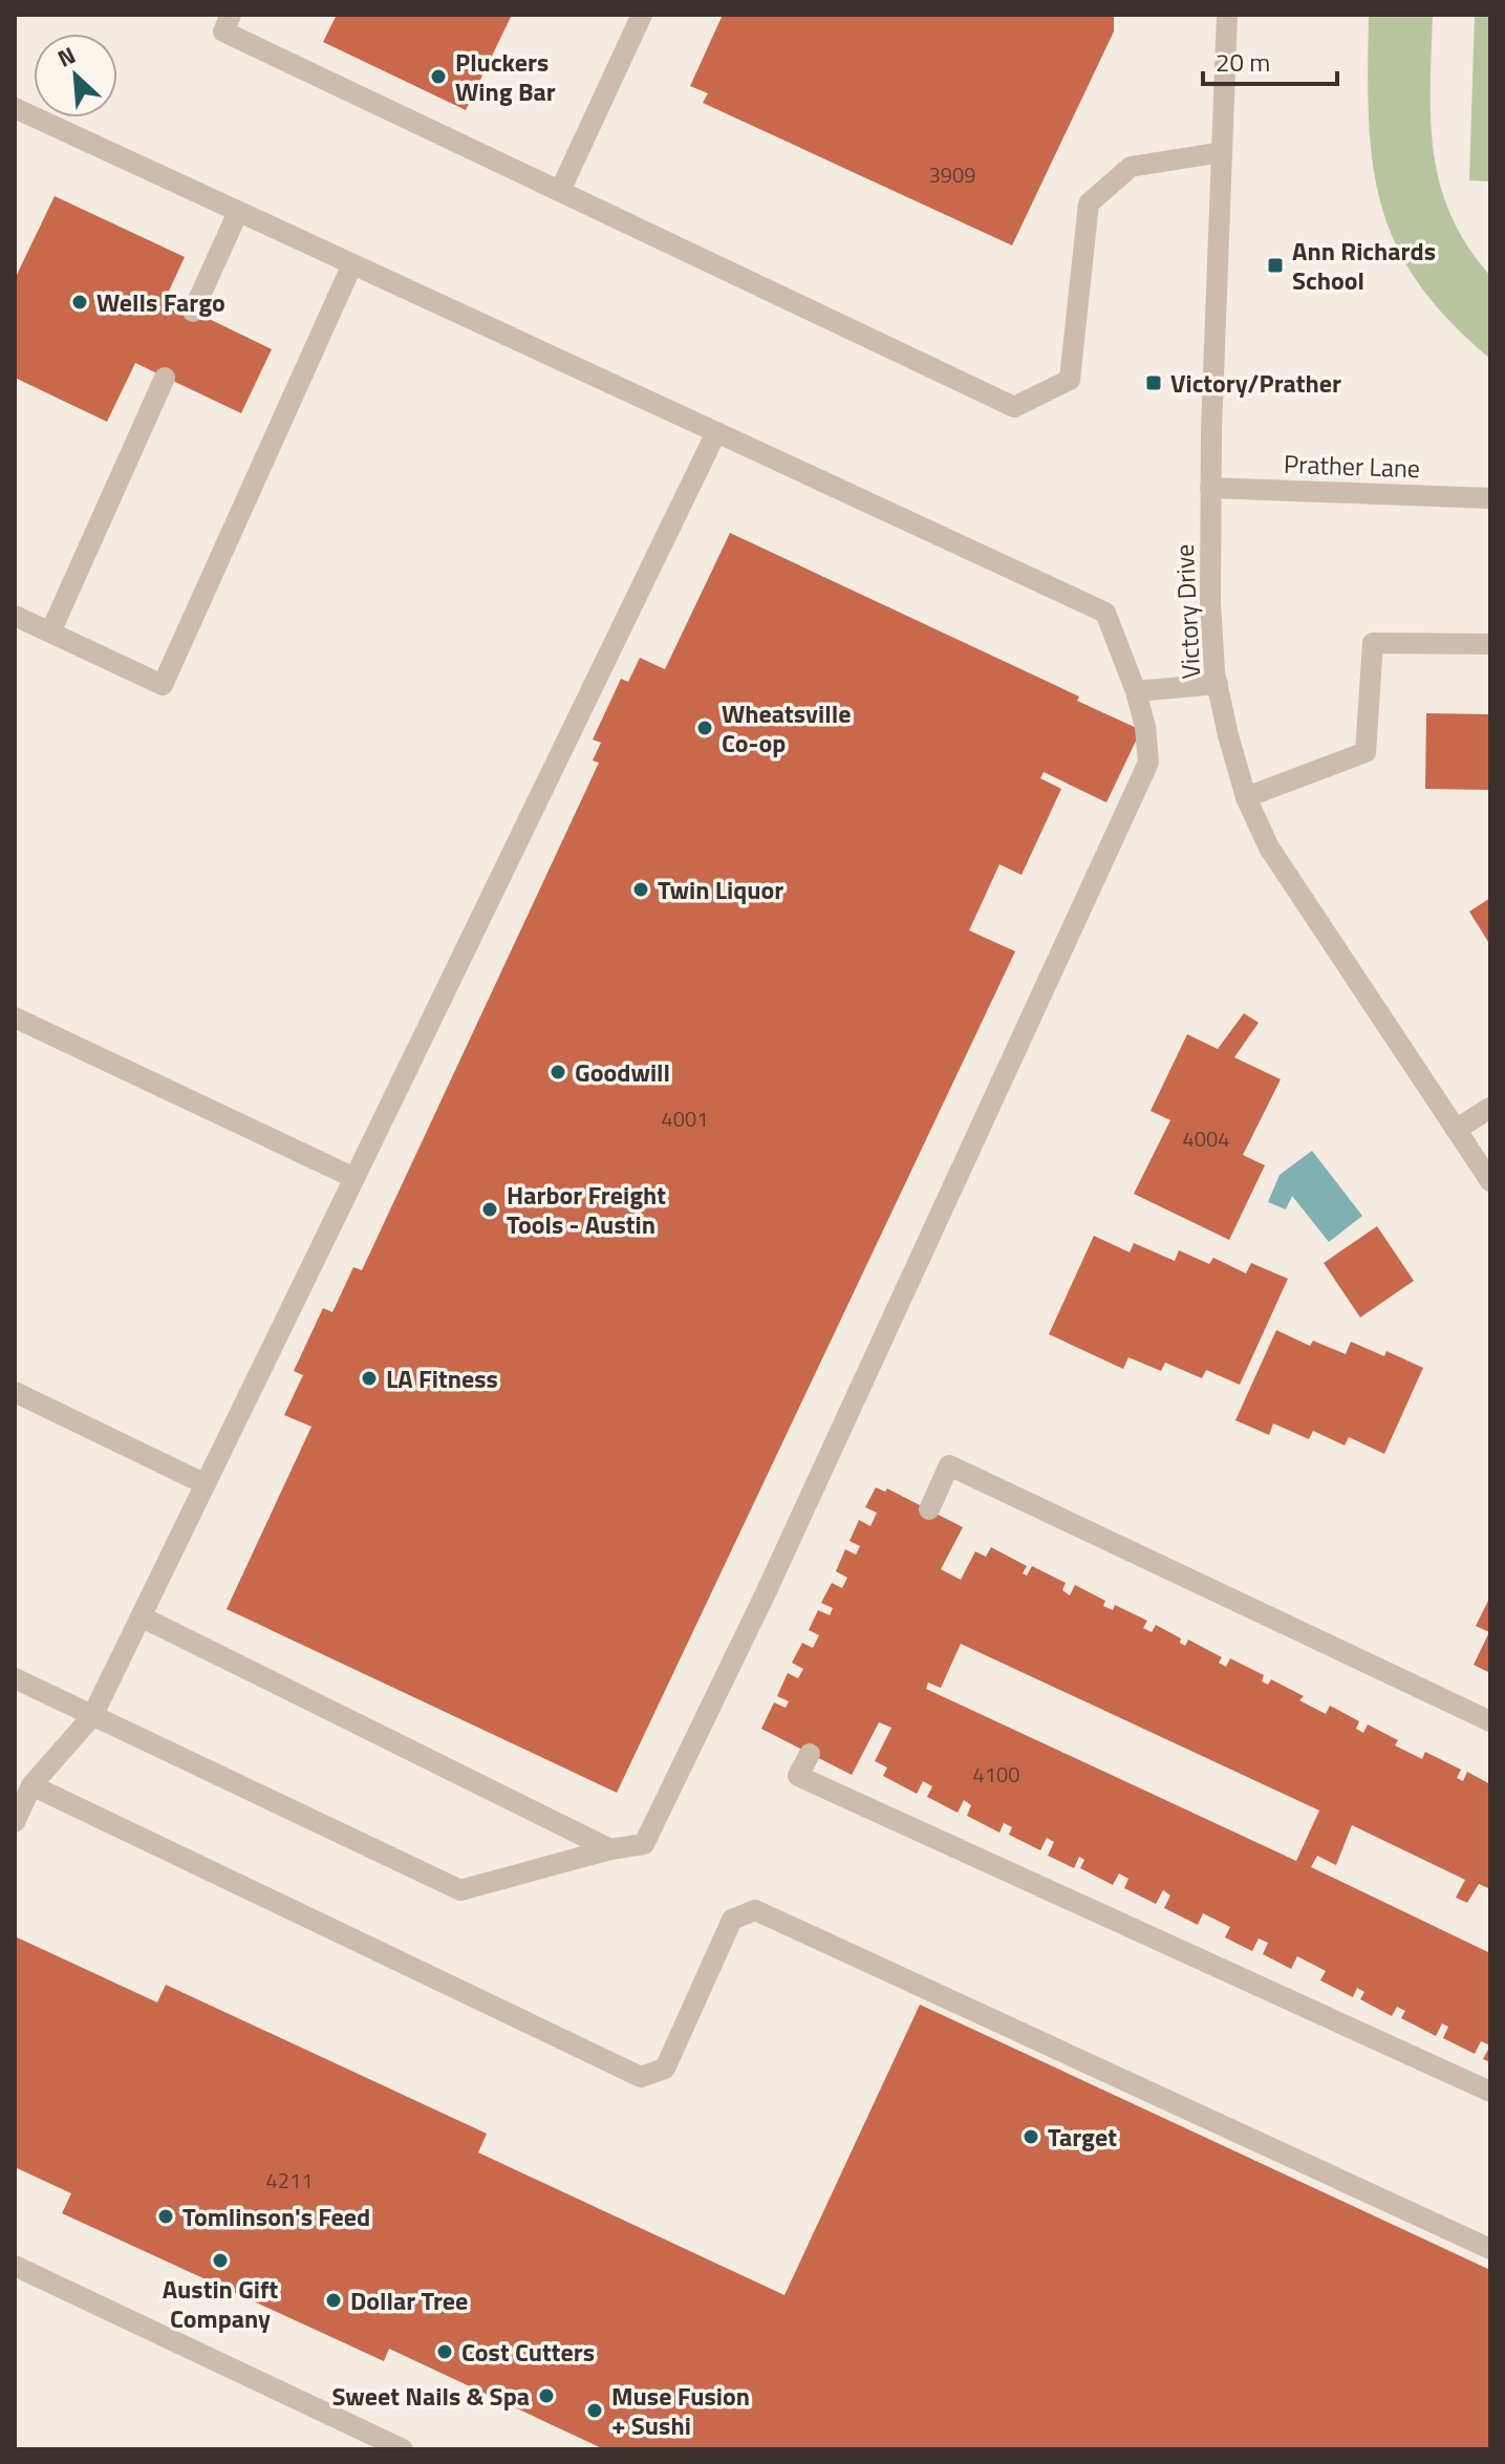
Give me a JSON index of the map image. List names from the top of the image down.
{
  "streets": {
    "street": ["Prather Lane", "Victory Drive"]
  },
  "crossings": [
    ["Prather Lane", "Victory Drive"]
  ],
  "places": {
    "other": [
      "Pluckers Wing Bar",
      "Wells Fargo",
      "Wheatsville Co-op",
      "Twin Liquor",
      "Goodwill",
      "Harbor Freight Tools - Austin",
      "LA Fitness",
      "Target",
      "Tomlinson's Feed",
      "Austin Gift Company",
      "Dollar Tree",
      "Cost Cutters",
      "Sweet Nails & Spa",
      "Muse Fusion + Sushi"
    ],
    "transit": ["Ann Richards School", "Victory/Prather"]
  },
  "house_numbers": [
    "3909",
    "4001",
    "4004",
    "4100",
    "4211"
  ],
  "scale_bar": "20 m",
  "north": "top left"
}
